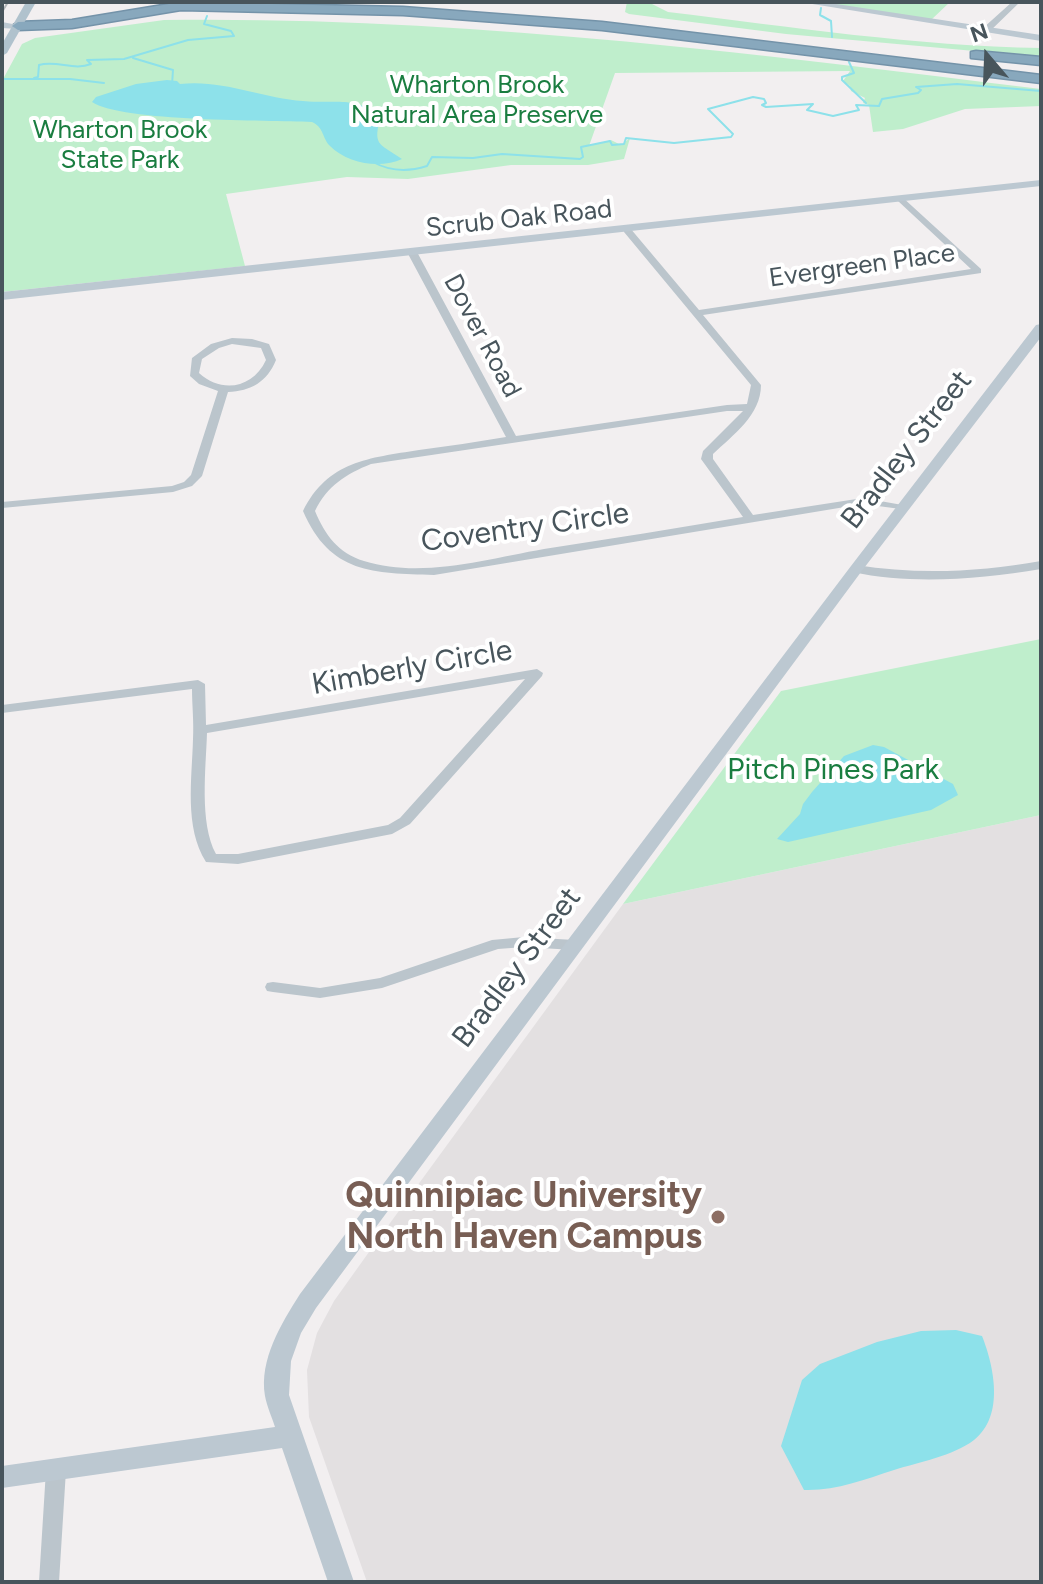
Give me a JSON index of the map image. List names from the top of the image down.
{
  "streets": {
    "street": [
      "Scrub Oak Road",
      "Evergreen Place",
      "Dover Road",
      "Bradley Street",
      "Coventry Circle",
      "Kimberly Circle"
    ]
  },
  "crossings": [
    ["Scrub Oak Road", "Evergreen Place"],
    ["Scrub Oak Road", "Dover Road"],
    ["Dover Road", "Coventry Circle"],
    ["Bradley Street", "Coventry Circle"]
  ],
  "parks": ["Wharton Brook Natural Area Preserve", "Wharton Brook State Park", "Pitch Pines Park"],
  "places": ["Quinnipiac University North Haven Campus"],
  "north": "top"
}
